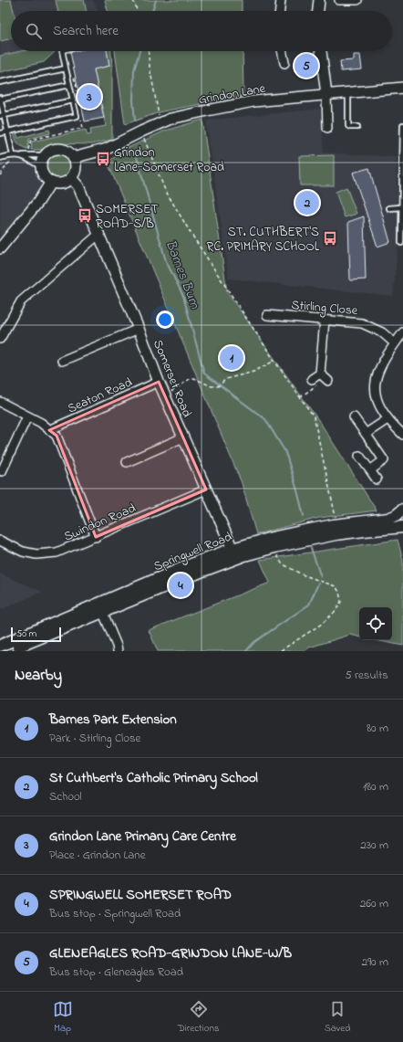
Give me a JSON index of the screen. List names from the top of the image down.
{
  "streets": {
    "main road": ["Springwell Road"],
    "street": [
      "Grindon Lane",
      "Stirling Close",
      "Somerset Road",
      "Seaton Road",
      "Swindon Road"
    ]
  },
  "crossings": [
    ["Grindon Lane", "Somerset Road"],
    ["Somerset Road", "Seaton Road"],
    ["Somerset Road", "Swindon Road"],
    ["Somerset Road", "Springwell Road"]
  ],
  "water": ["Barnes Burn"],
  "places": {
    "bus stop": ["Grindon Lane-Somerset Road", "SOMERSET ROAD-S/B", "ST. CUTHBERT'S RC. PRIMARY SCHOOL"]
  },
  "scale_bar": "50 m",
  "page": {
    "search": "Search here",
    "pins": [
      "5",
      "3",
      "2",
      "1",
      "4"
    ],
    "scale": "50 m",
    "heading": ["Nearby", "5 results"],
    "list": [
      {
        "mark": "1",
        "name": "Barnes Park Extension",
        "note": "Park · Stirling Close",
        "value": "80 m"
      },
      {
        "mark": "2",
        "name": "St Cuthbert's Catholic Primary School",
        "note": "School",
        "value": "180 m"
      },
      {
        "mark": "3",
        "name": "Grindon Lane Primary Care Centre",
        "note": "Place · Grindon Lane",
        "value": "230 m"
      },
      {
        "mark": "4",
        "name": "SPRINGWELL SOMERSET ROAD",
        "note": "Bus stop · Springwell Road",
        "value": "260 m"
      },
      {
        "mark": "5",
        "name": "GLENEAGLES ROAD-GRINDON LANE-W/B",
        "note": "Bus stop · Gleneagles Road",
        "value": "290 m"
      }
    ],
    "nav": ["Map", "Directions", "Saved"]
  }
}
